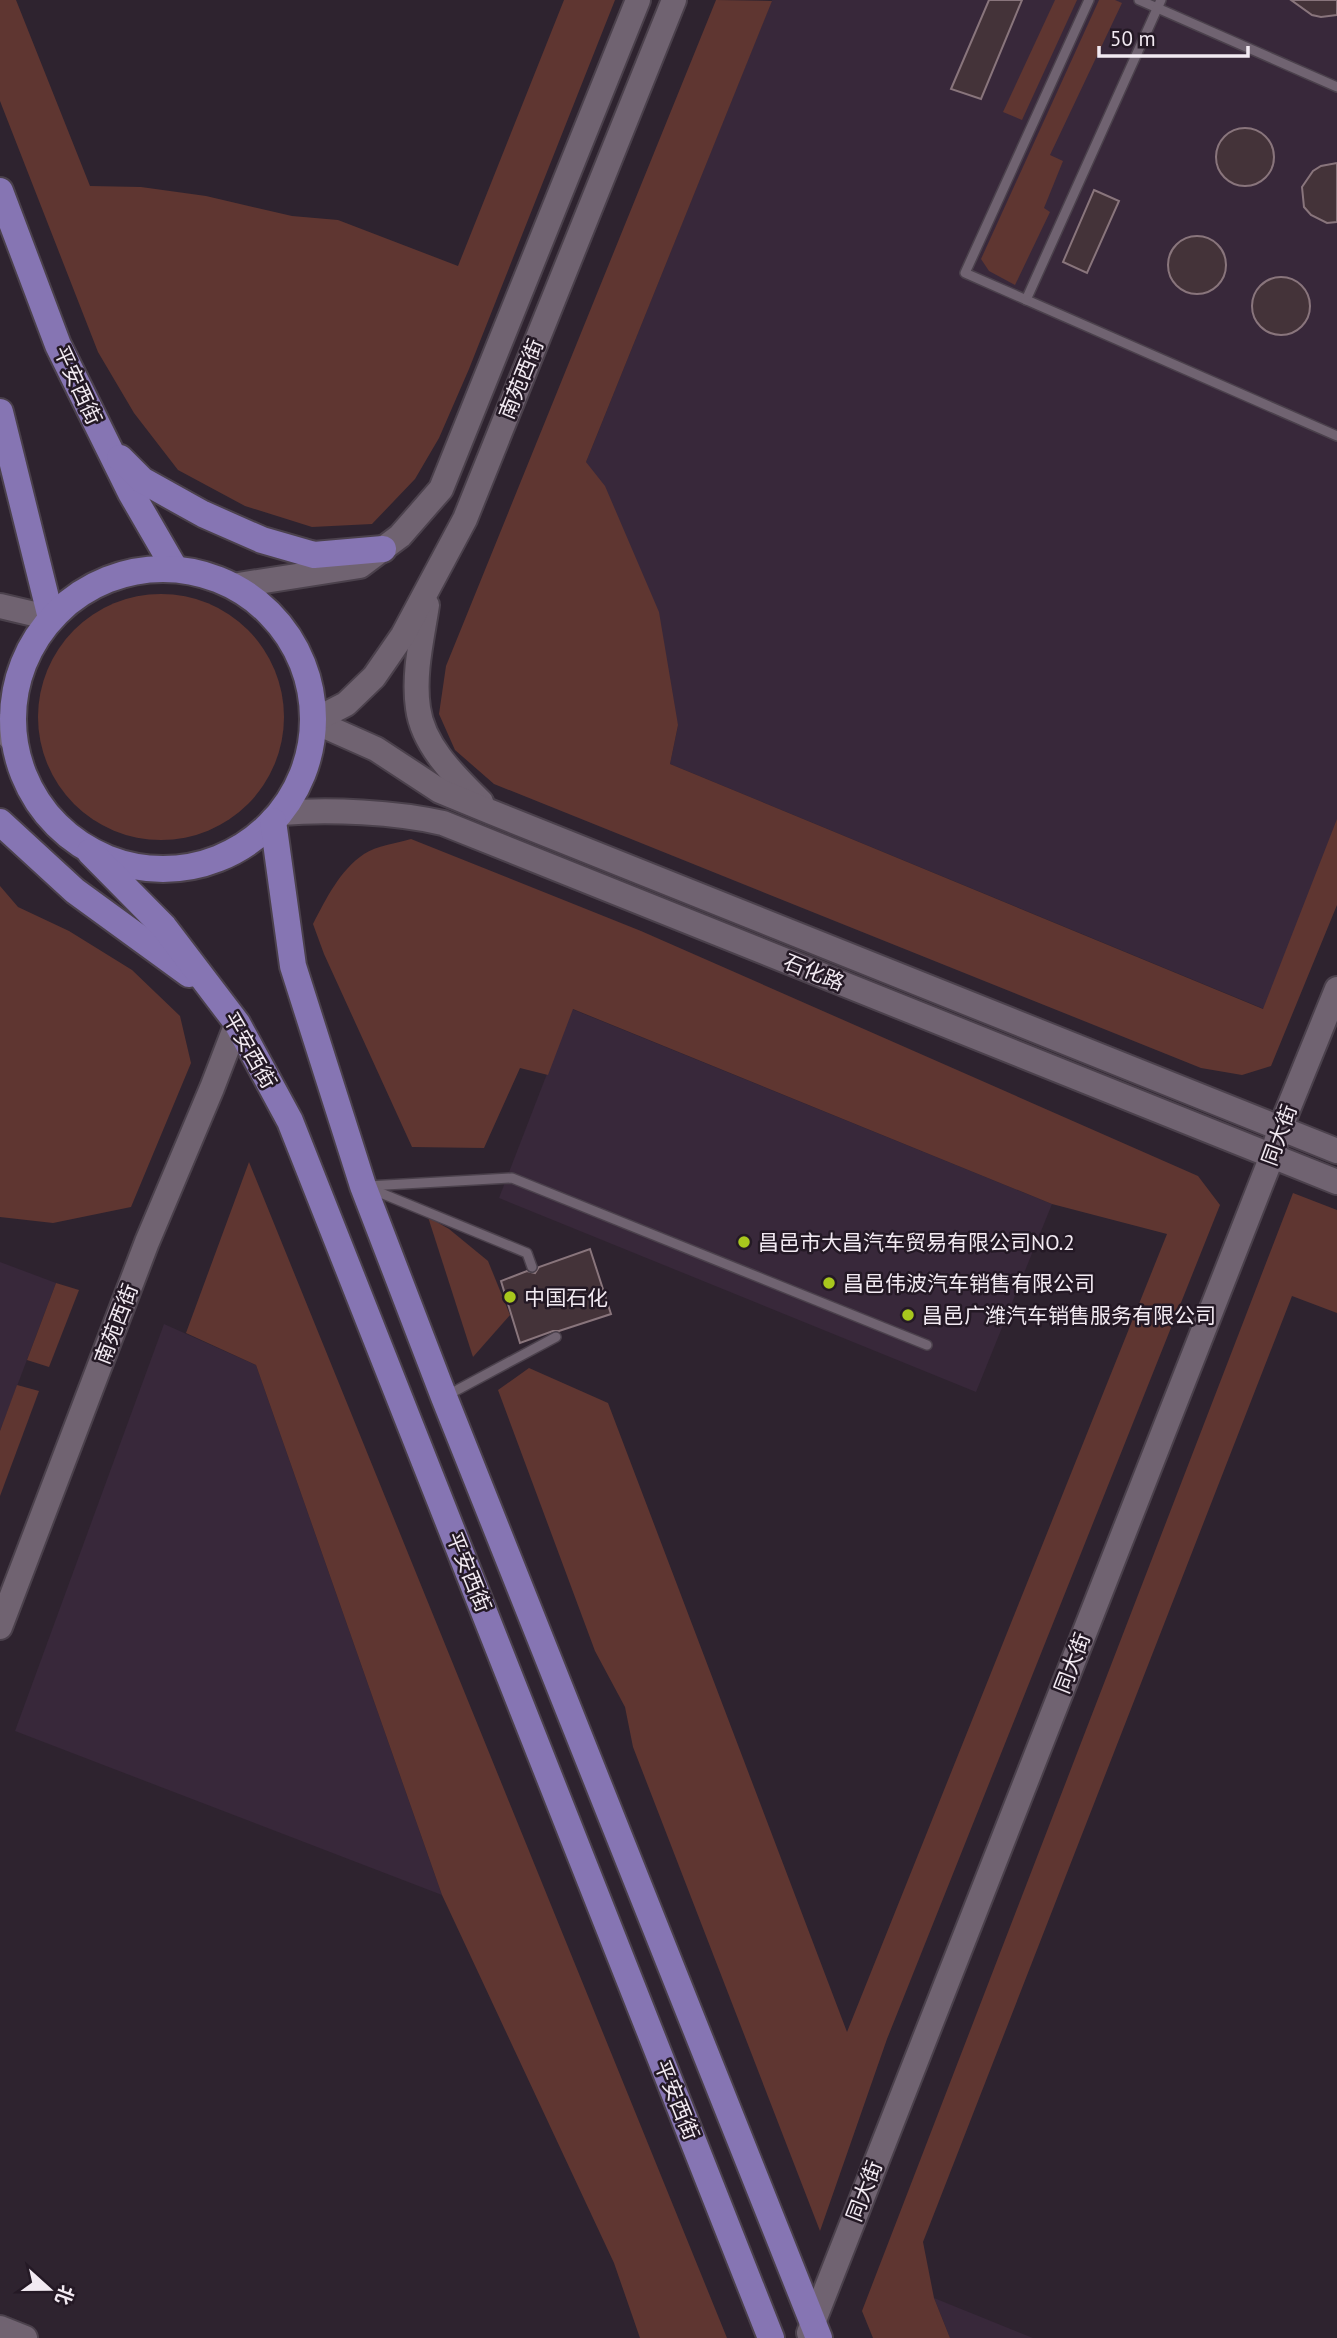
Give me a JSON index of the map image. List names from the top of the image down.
{
  "streets": {
    "main road": [
      "南苑西街",
      "平安西街",
      "石化路",
      "同大街"
    ]
  },
  "crossings": [
    ["南苑西街", "平安西街"],
    ["南苑西街", "石化路"],
    ["平安西街", "石化路"],
    ["平安西街", "同大街"],
    ["石化路", "同大街"]
  ],
  "places": [
    "昌邑市大昌汽车贸易有限公司NO.2",
    "昌邑伟波汽车销售有限公司",
    "中国石化",
    "昌邑广潍汽车销售服务有限公司"
  ],
  "scale_bar": "50 m",
  "north": "right"
}
